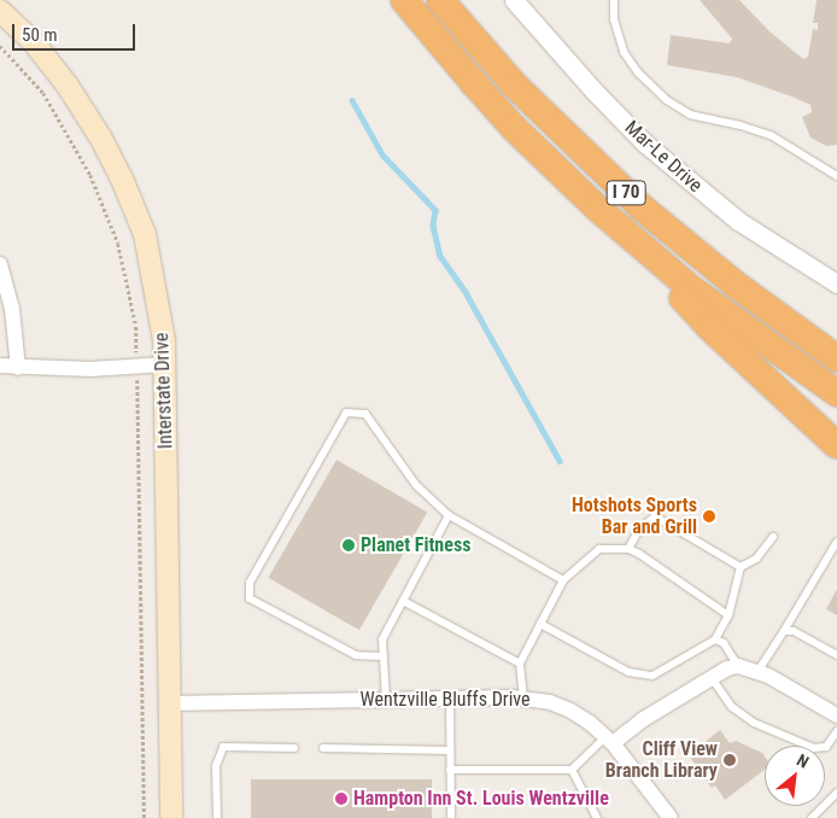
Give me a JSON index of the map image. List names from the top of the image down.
{
  "streets": {
    "highway": ["I 70"],
    "main road": ["Interstate Drive"],
    "street": ["Mar-Le Drive", "Wentzville Bluffs Drive"]
  },
  "crossings": [
    ["Interstate Drive", "Wentzville Bluffs Drive"]
  ],
  "places": [
    "Hotshots Sports Bar and Grill",
    "Planet Fitness",
    "Cliff View Branch Library",
    "Hampton Inn St. Louis Wentzville"
  ],
  "scale_bar": "50 m",
  "north": "top right"
}
